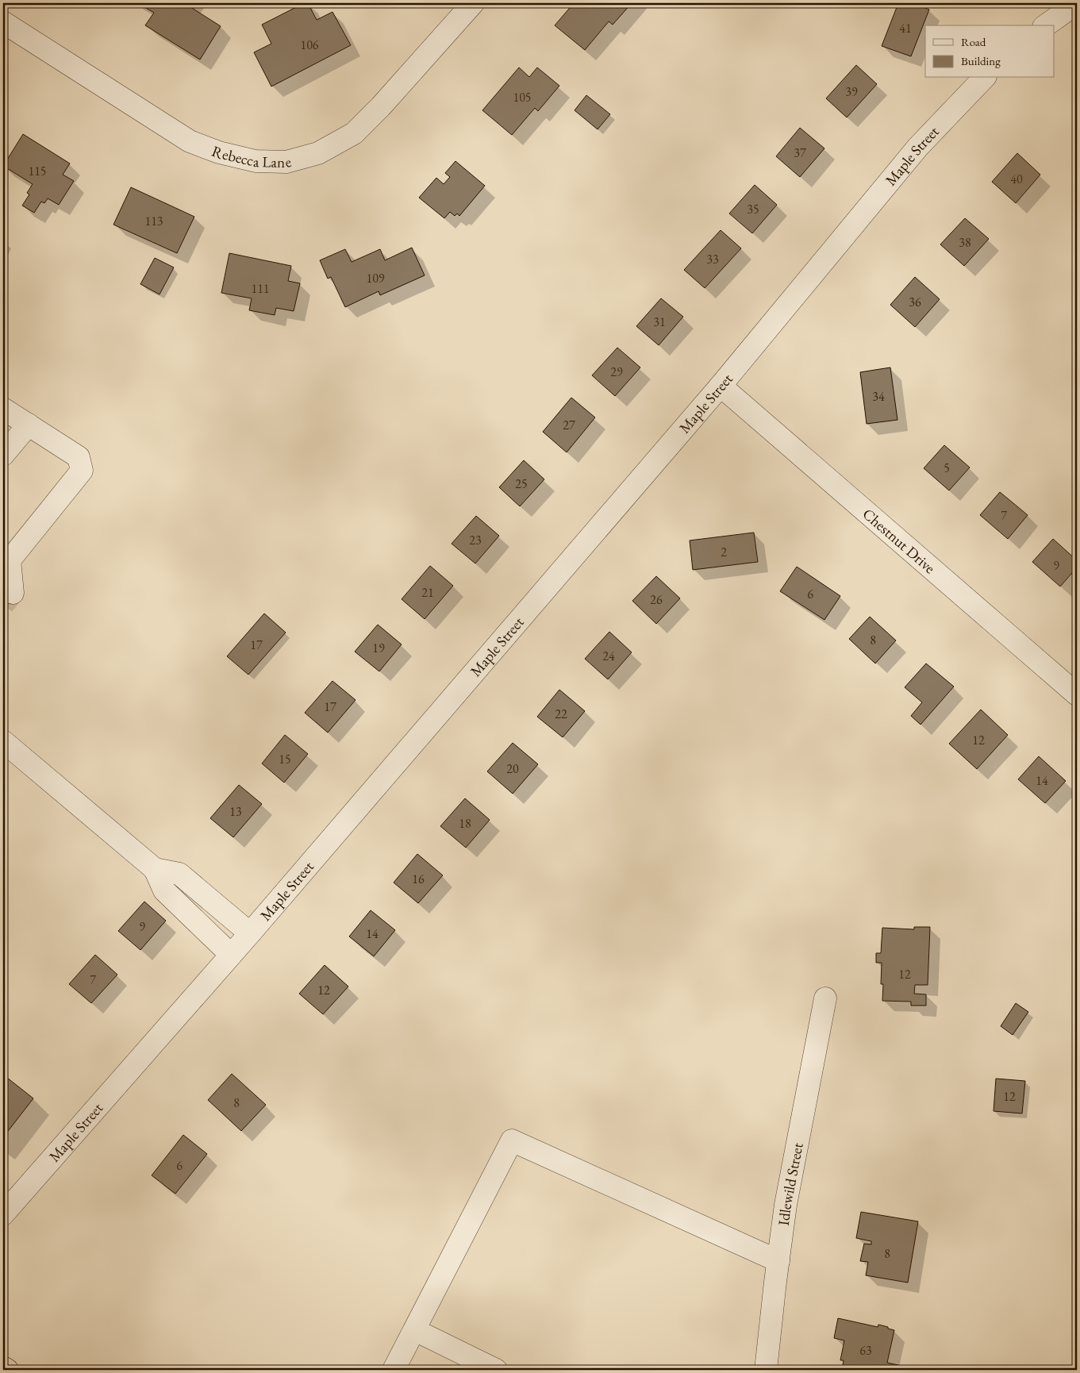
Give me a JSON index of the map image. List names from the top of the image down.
{
  "streets": {
    "street": [
      "Rebecca Lane",
      "Maple Street",
      "Chestnut Drive",
      "Idlewild Street"
    ]
  },
  "crossings": [
    ["Maple Street", "Chestnut Drive"]
  ],
  "house_numbers": [
    "41",
    "106",
    "39",
    "105",
    "37",
    "115",
    "40",
    "35",
    "113",
    "38",
    "33",
    "109",
    "111",
    "36",
    "31",
    "29",
    "34",
    "27",
    "5",
    "25",
    "7",
    "23",
    "2",
    "9",
    "21",
    "6",
    "26",
    "8",
    "17",
    "19",
    "24",
    "17",
    "22",
    "12",
    "15",
    "20",
    "14",
    "13",
    "18",
    "16",
    "9",
    "14",
    "12",
    "7",
    "12",
    "12",
    "8",
    "6",
    "8",
    "63"
  ],
  "legend": ["Road", "Building"]
}
